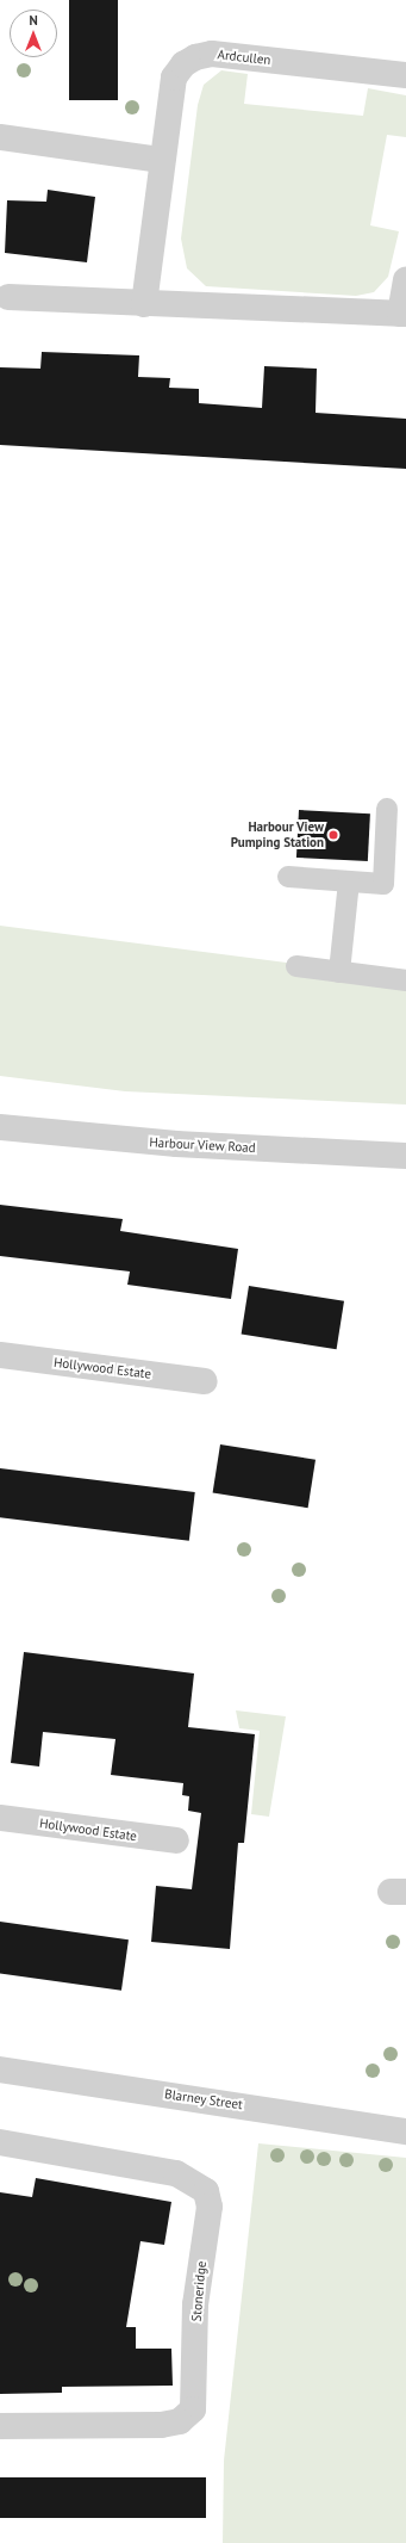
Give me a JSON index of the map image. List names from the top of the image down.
{
  "streets": {
    "street": [
      "Ardcullen",
      "Harbour View Road",
      "Hollywood Estate",
      "Blarney Street",
      "Stoneridge"
    ]
  },
  "places": ["Harbour View Pumping Station"],
  "north": "top"
}
